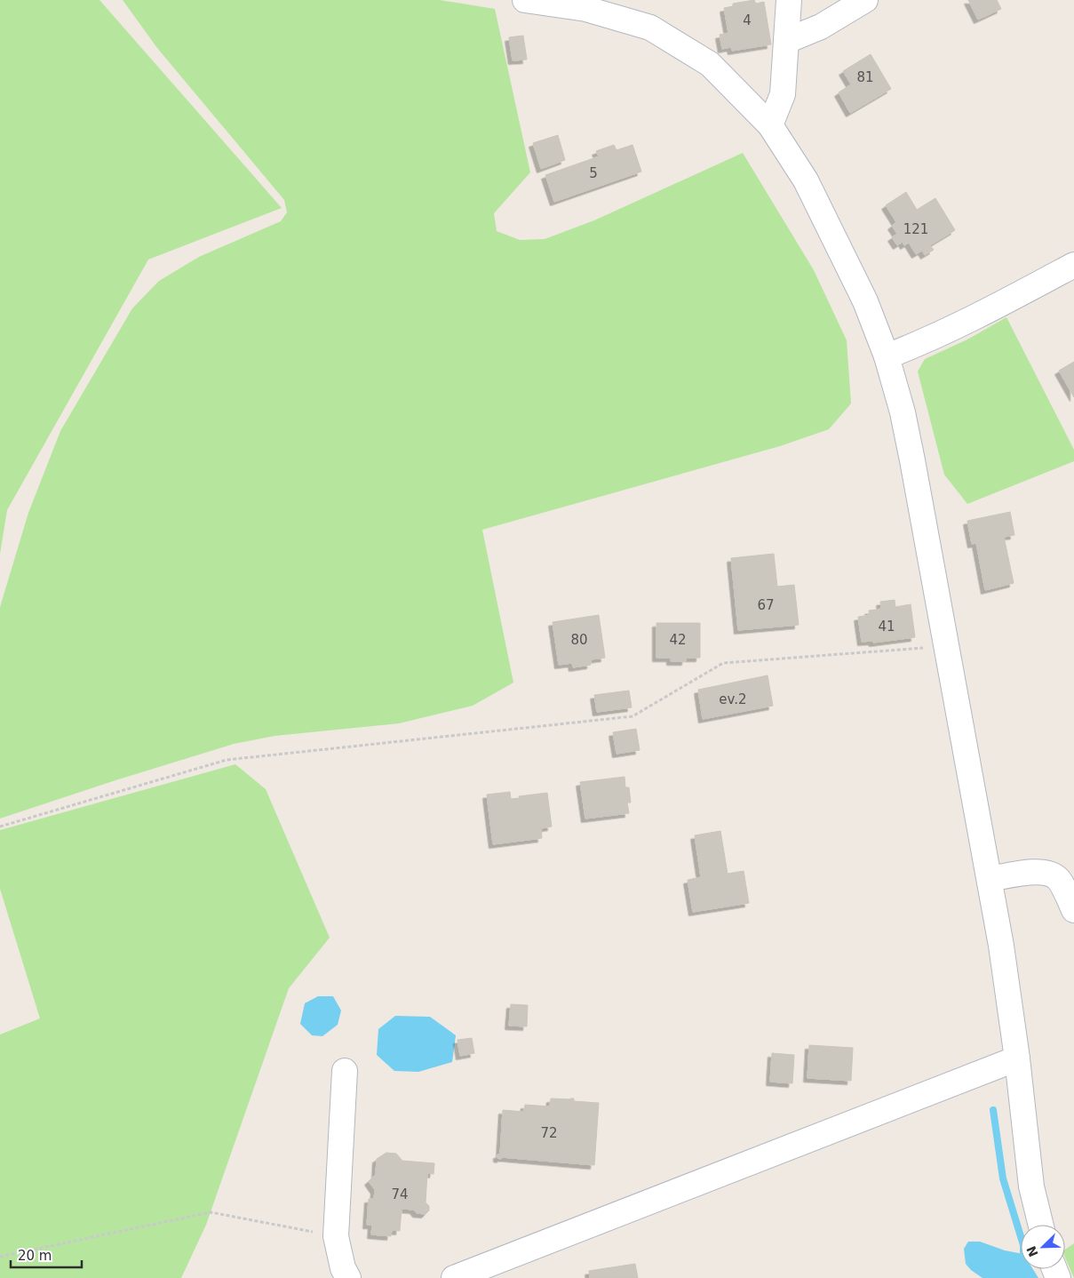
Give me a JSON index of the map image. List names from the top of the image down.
{
  "house_numbers": [
    "4",
    "81",
    "5",
    "121",
    "67",
    "41",
    "80",
    "42",
    "ev.2",
    "72",
    "74"
  ],
  "scale_bar": "20 m",
  "north": "bottom left"
}
